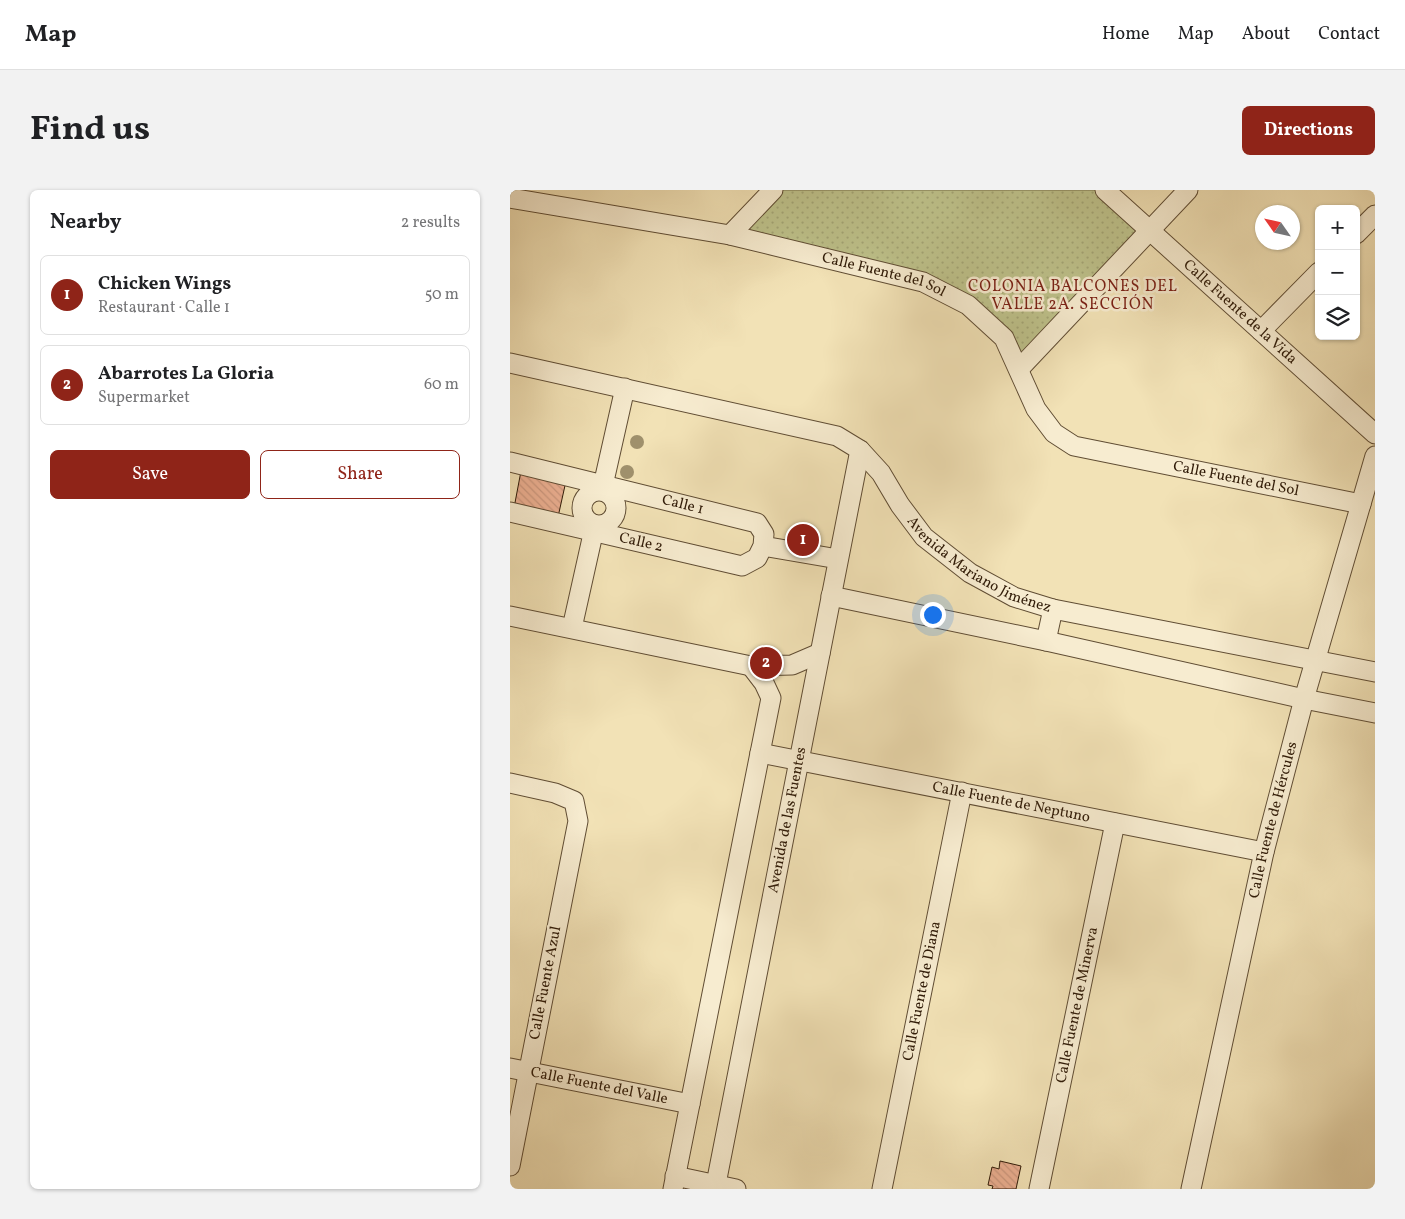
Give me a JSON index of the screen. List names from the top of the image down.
{
  "streets": {
    "street": [
      "Calle Fuente del Sol",
      "Calle Fuente de la Vida",
      "Calle 1",
      "Calle 2",
      "Avenida Mariano Jiménez",
      "Calle Fuente de Neptuno",
      "Avenida de las Fuentes",
      "Calle Fuente de Hércules",
      "Calle Fuente Azul",
      "Calle Fuente de Diana",
      "Calle Fuente de Minerva",
      "Calle Fuente del Valle"
    ]
  },
  "crossings": [
    ["Calle Fuente del Sol", "Calle Fuente de Hércules"],
    ["Calle 1", "Calle 2"],
    ["Avenida Mariano Jiménez", "Avenida de las Fuentes"],
    ["Avenida Mariano Jiménez", "Calle Fuente de Hércules"],
    ["Calle Fuente de Neptuno", "Avenida de las Fuentes"],
    ["Calle Fuente de Neptuno", "Calle Fuente de Hércules"],
    ["Calle Fuente de Neptuno", "Calle Fuente de Diana"],
    ["Calle Fuente de Neptuno", "Calle Fuente de Minerva"],
    ["Calle Fuente Azul", "Calle Fuente del Valle"]
  ],
  "districts": ["COLONIA BALCONES DEL VALLE 2A. SECCIÓN"],
  "north": "top left",
  "page": {
    "header": "Map",
    "nav": [
      "Home",
      "Map",
      "About",
      "Contact"
    ],
    "title": "Find us",
    "buttons": [
      "Directions",
      ["Save", "Share"]
    ],
    "heading": ["Nearby", "2 results"],
    "map_buttons": ["+", "−"],
    "list": [
      {
        "mark": "1",
        "name": "Chicken Wings",
        "note": "Restaurant · Calle 1",
        "value": "50 m"
      },
      {
        "mark": "2",
        "name": "Abarrotes La Gloria",
        "note": "Supermarket",
        "value": "60 m"
      }
    ],
    "pins": ["1", "2"]
  }
}
